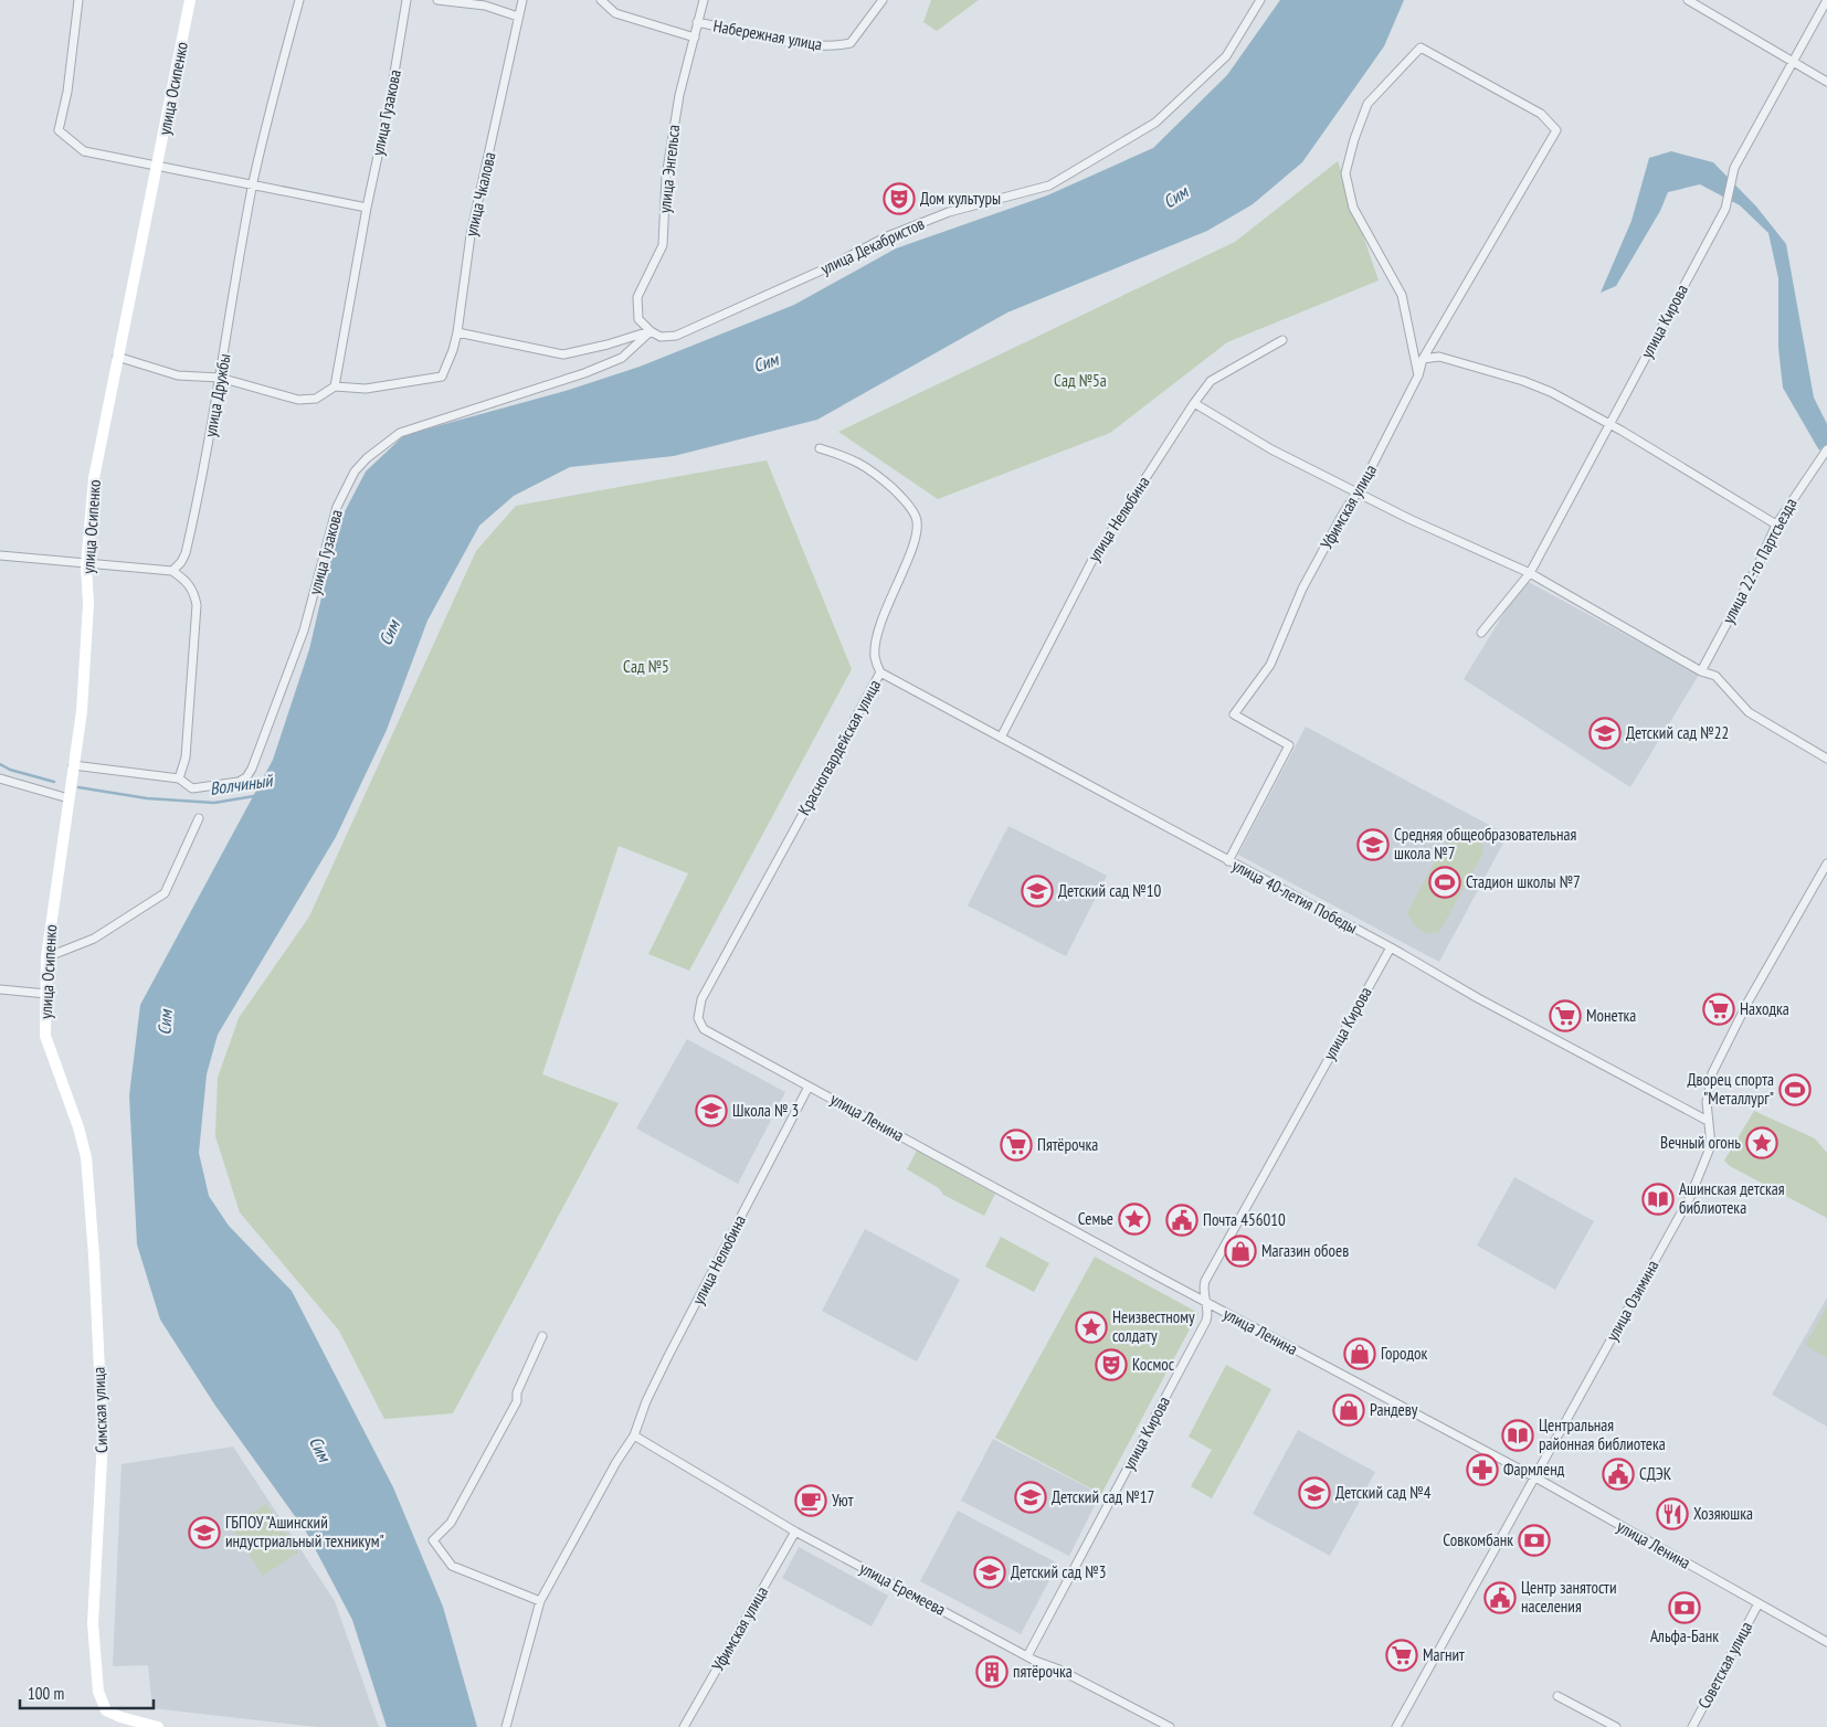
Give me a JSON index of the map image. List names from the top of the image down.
{
  "streets": {
    "main road": ["улица Осипенко", "Симская улица"],
    "street": [
      "Набережная улица",
      "улица Гузакова",
      "улица Энгельса",
      "улица Чкалова",
      "улица Декабристов",
      "улица Кирова",
      "улица Дружбы",
      "Уфимская улица",
      "улица Нелюбина",
      "улица 22-го Партсъезда",
      "Красногвардейская улица",
      "улица 40-летия Победы",
      "улица Ленина",
      "улица Озимина",
      "улица Еремеева",
      "Советская улица"
    ]
  },
  "crossings": [
    ["Набережная улица", "улица Энгельса"],
    ["улица Осипенко", "улица Гузакова"],
    ["улица Осипенко", "Симская улица"],
    ["улица Гузакова", "улица Энгельса"],
    ["улица Гузакова", "улица Чкалова"],
    ["улица Гузакова", "улица Декабристов"],
    ["улица Энгельса", "улица Декабристов"],
    ["улица Кирова", "улица 40-летия Победы"],
    ["улица Кирова", "улица Ленина"],
    ["улица Кирова", "улица Еремеева"],
    ["Уфимская улица", "улица 40-летия Победы"],
    ["Уфимская улица", "улица Еремеева"],
    ["улица Нелюбина", "улица 40-летия Победы"],
    ["улица Нелюбина", "улица Ленина"],
    ["улица Нелюбина", "улица Еремеева"],
    ["Красногвардейская улица", "улица 40-летия Победы"],
    ["Красногвардейская улица", "улица Ленина"],
    ["улица 40-летия Победы", "улица Озимина"],
    ["улица Ленина", "улица Озимина"],
    ["улица Ленина", "Советская улица"]
  ],
  "water": ["Сим", "Волчиный"],
  "parks": ["Сад №5а", "Сад №5"],
  "places": {
    "theatre": ["Дом культуры", "Космос"],
    "school or university": [
      "Детский сад №22",
      "Средняя общеобразовательная школа №7",
      "Детский сад №10",
      "Школа № 3",
      "Детский сад №4",
      "Детский сад №17",
      "ГБПОУ \"Ашинский индустриальный техникум\"",
      "Детский сад №3"
    ],
    "sports": ["Стадион школы №7", "Дворец спорта \"Металлург\""],
    "supermarket": [
      "Находка",
      "Монетка",
      "Пятёрочка",
      "Магнит"
    ],
    "place": ["Вечный огонь", "Семье", "Неизвестному солдату"],
    "library": ["Ашинская детская библиотека", "Центральная районная библиотека"],
    "public building": ["Почта 456010", "СДЭК", "Центр занятости населения"],
    "shop": ["Магазин обоев", "Городок", "Рандеву"],
    "pharmacy": ["Фармленд"],
    "cafe": ["Уют"],
    "restaurant": ["Хозяюшка"],
    "bank": ["Совкомбанк", "Альфа-Банк"],
    "building": ["пятёрочка"]
  },
  "scale_bar": "100 m"
}
